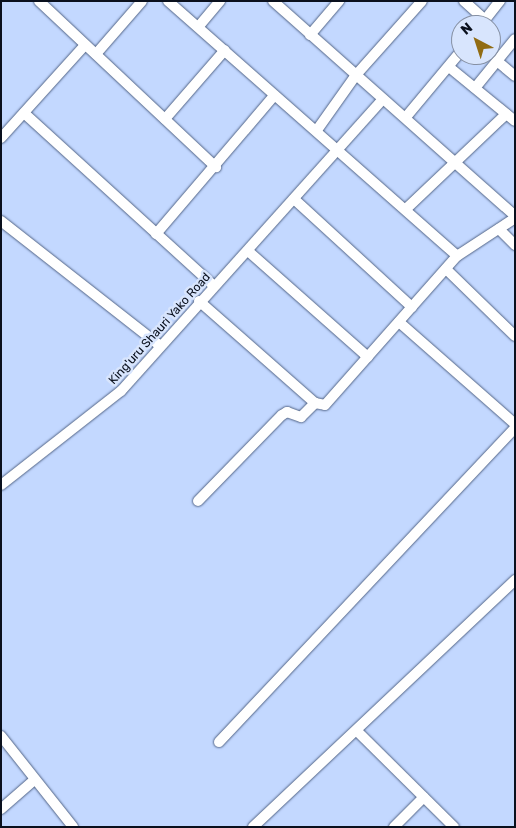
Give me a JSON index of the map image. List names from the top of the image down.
{
  "streets": {
    "street": ["King'uru Shauri Yako Road"]
  },
  "north": "top left"
}
